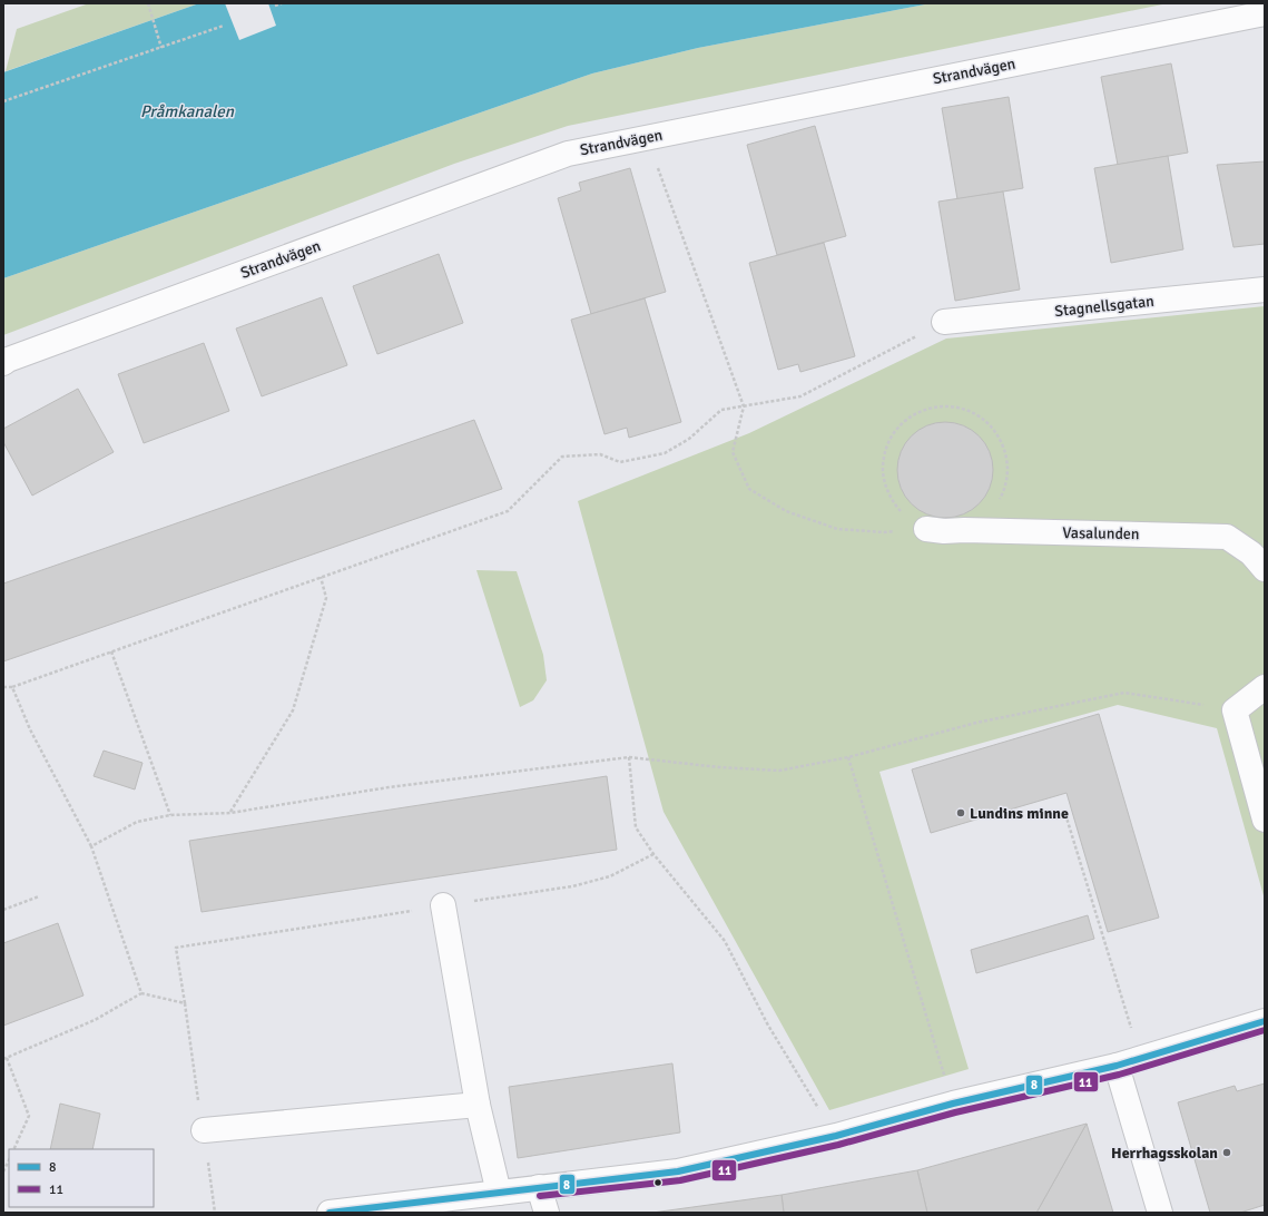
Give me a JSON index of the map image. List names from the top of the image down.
{
  "streets": {
    "street": ["Strandvägen", "Stagnellsgatan", "Vasalunden"]
  },
  "water": ["Pråmkanalen"],
  "places": ["Lundins minne", "Herrhagsskolan"],
  "lines": ["transit line 8", "transit line 11"],
  "legend": ["8", "11"]
}
